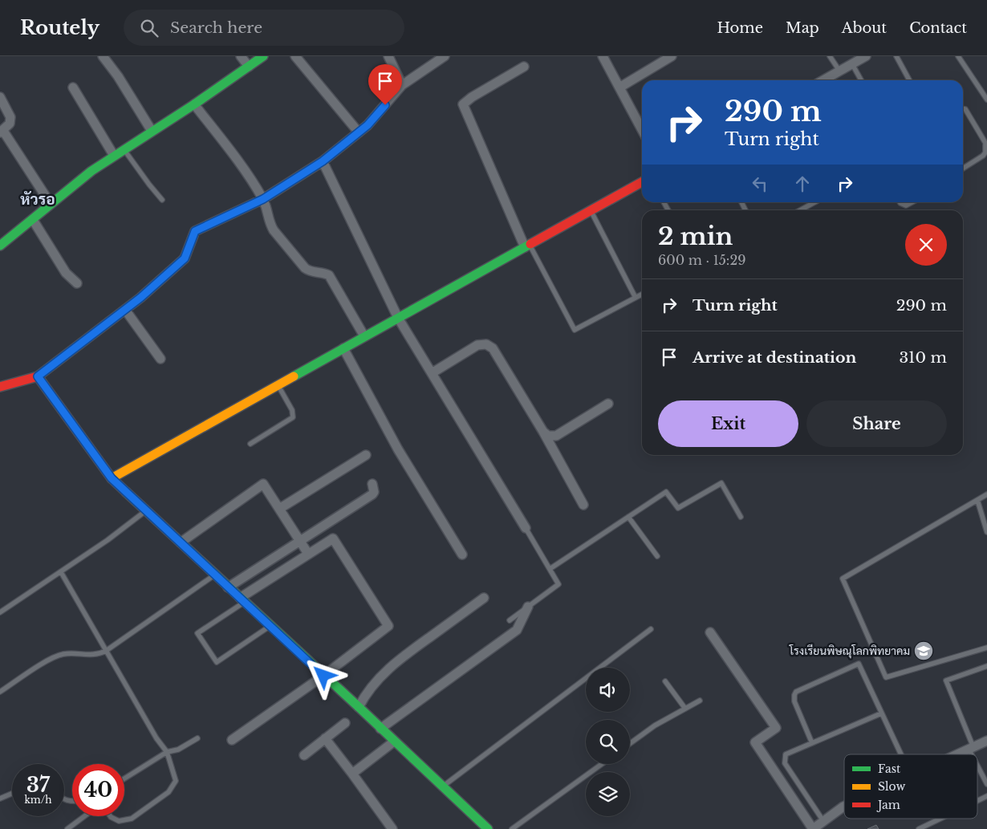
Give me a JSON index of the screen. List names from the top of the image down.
{
  "districts": ["หัวรอ"],
  "places": {
    "school or university": ["โรงเรียนพิษณุโลกพิทยาคม"]
  },
  "legend": ["Fast", "Slow", "Jam"],
  "page": {
    "header": "Routely",
    "search": "Search here",
    "nav": [
      "Home",
      "Map",
      "About",
      "Contact"
    ],
    "turn": ["290 m", "Turn right"],
    "heading": ["2 min", "600 m · 15:29"],
    "list": [
      {
        "name": "Turn right",
        "value": "290 m"
      },
      {
        "name": "Arrive at destination",
        "value": "310 m"
      }
    ],
    "buttons": ["Exit", "Share"],
    "speed": "37 km/h",
    "limit": "40"
  }
}
